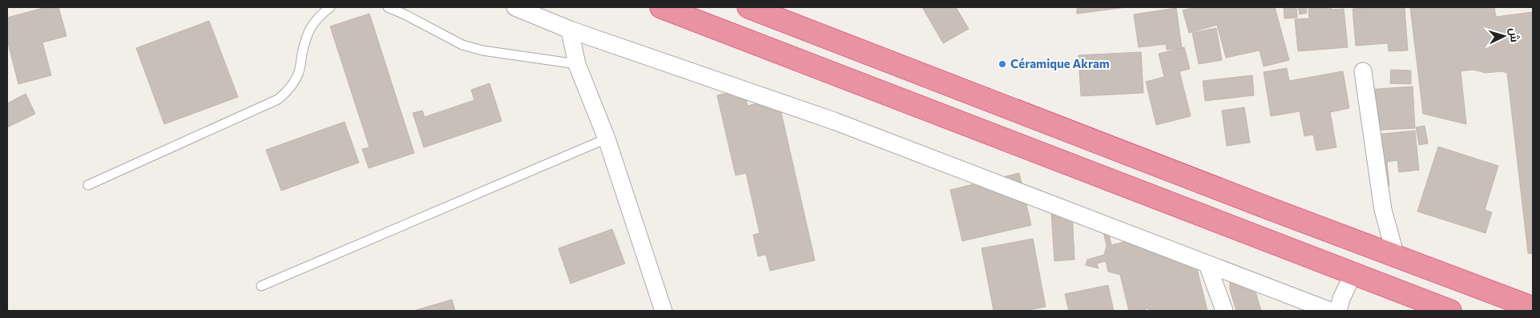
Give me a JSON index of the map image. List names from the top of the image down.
{
  "places": ["Céramique Akram"],
  "north": "right"
}
